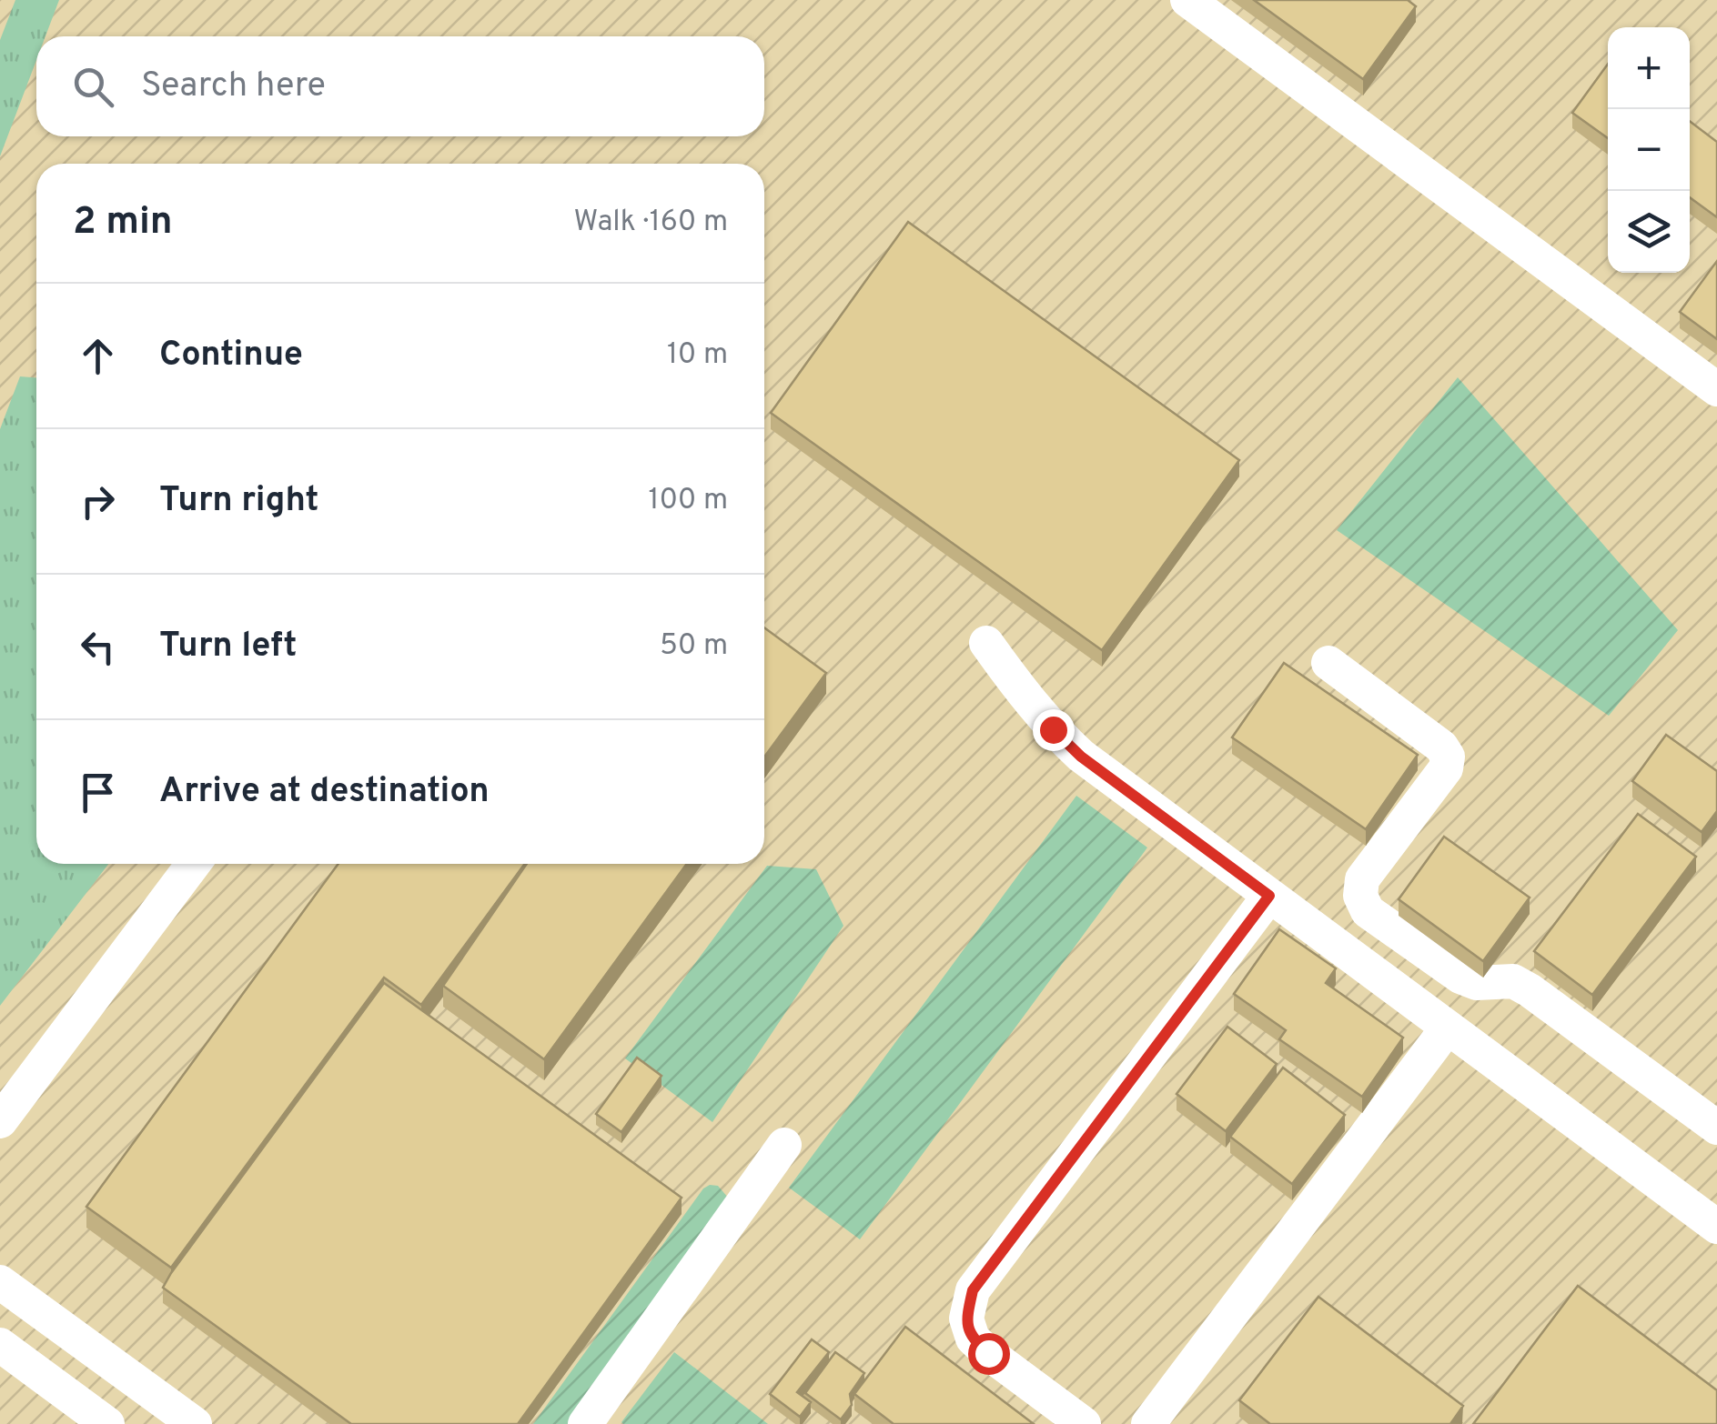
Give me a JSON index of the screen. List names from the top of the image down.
{
  "page": {
    "map_buttons": ["+", "−"],
    "search": "Search here",
    "heading": ["2 min", "Walk · 160 m"],
    "list": [
      ["Continue", "10 m"],
      ["Turn right", "100 m"],
      ["Turn left", "50 m"],
      "Arrive at destination"
    ]
  }
}
